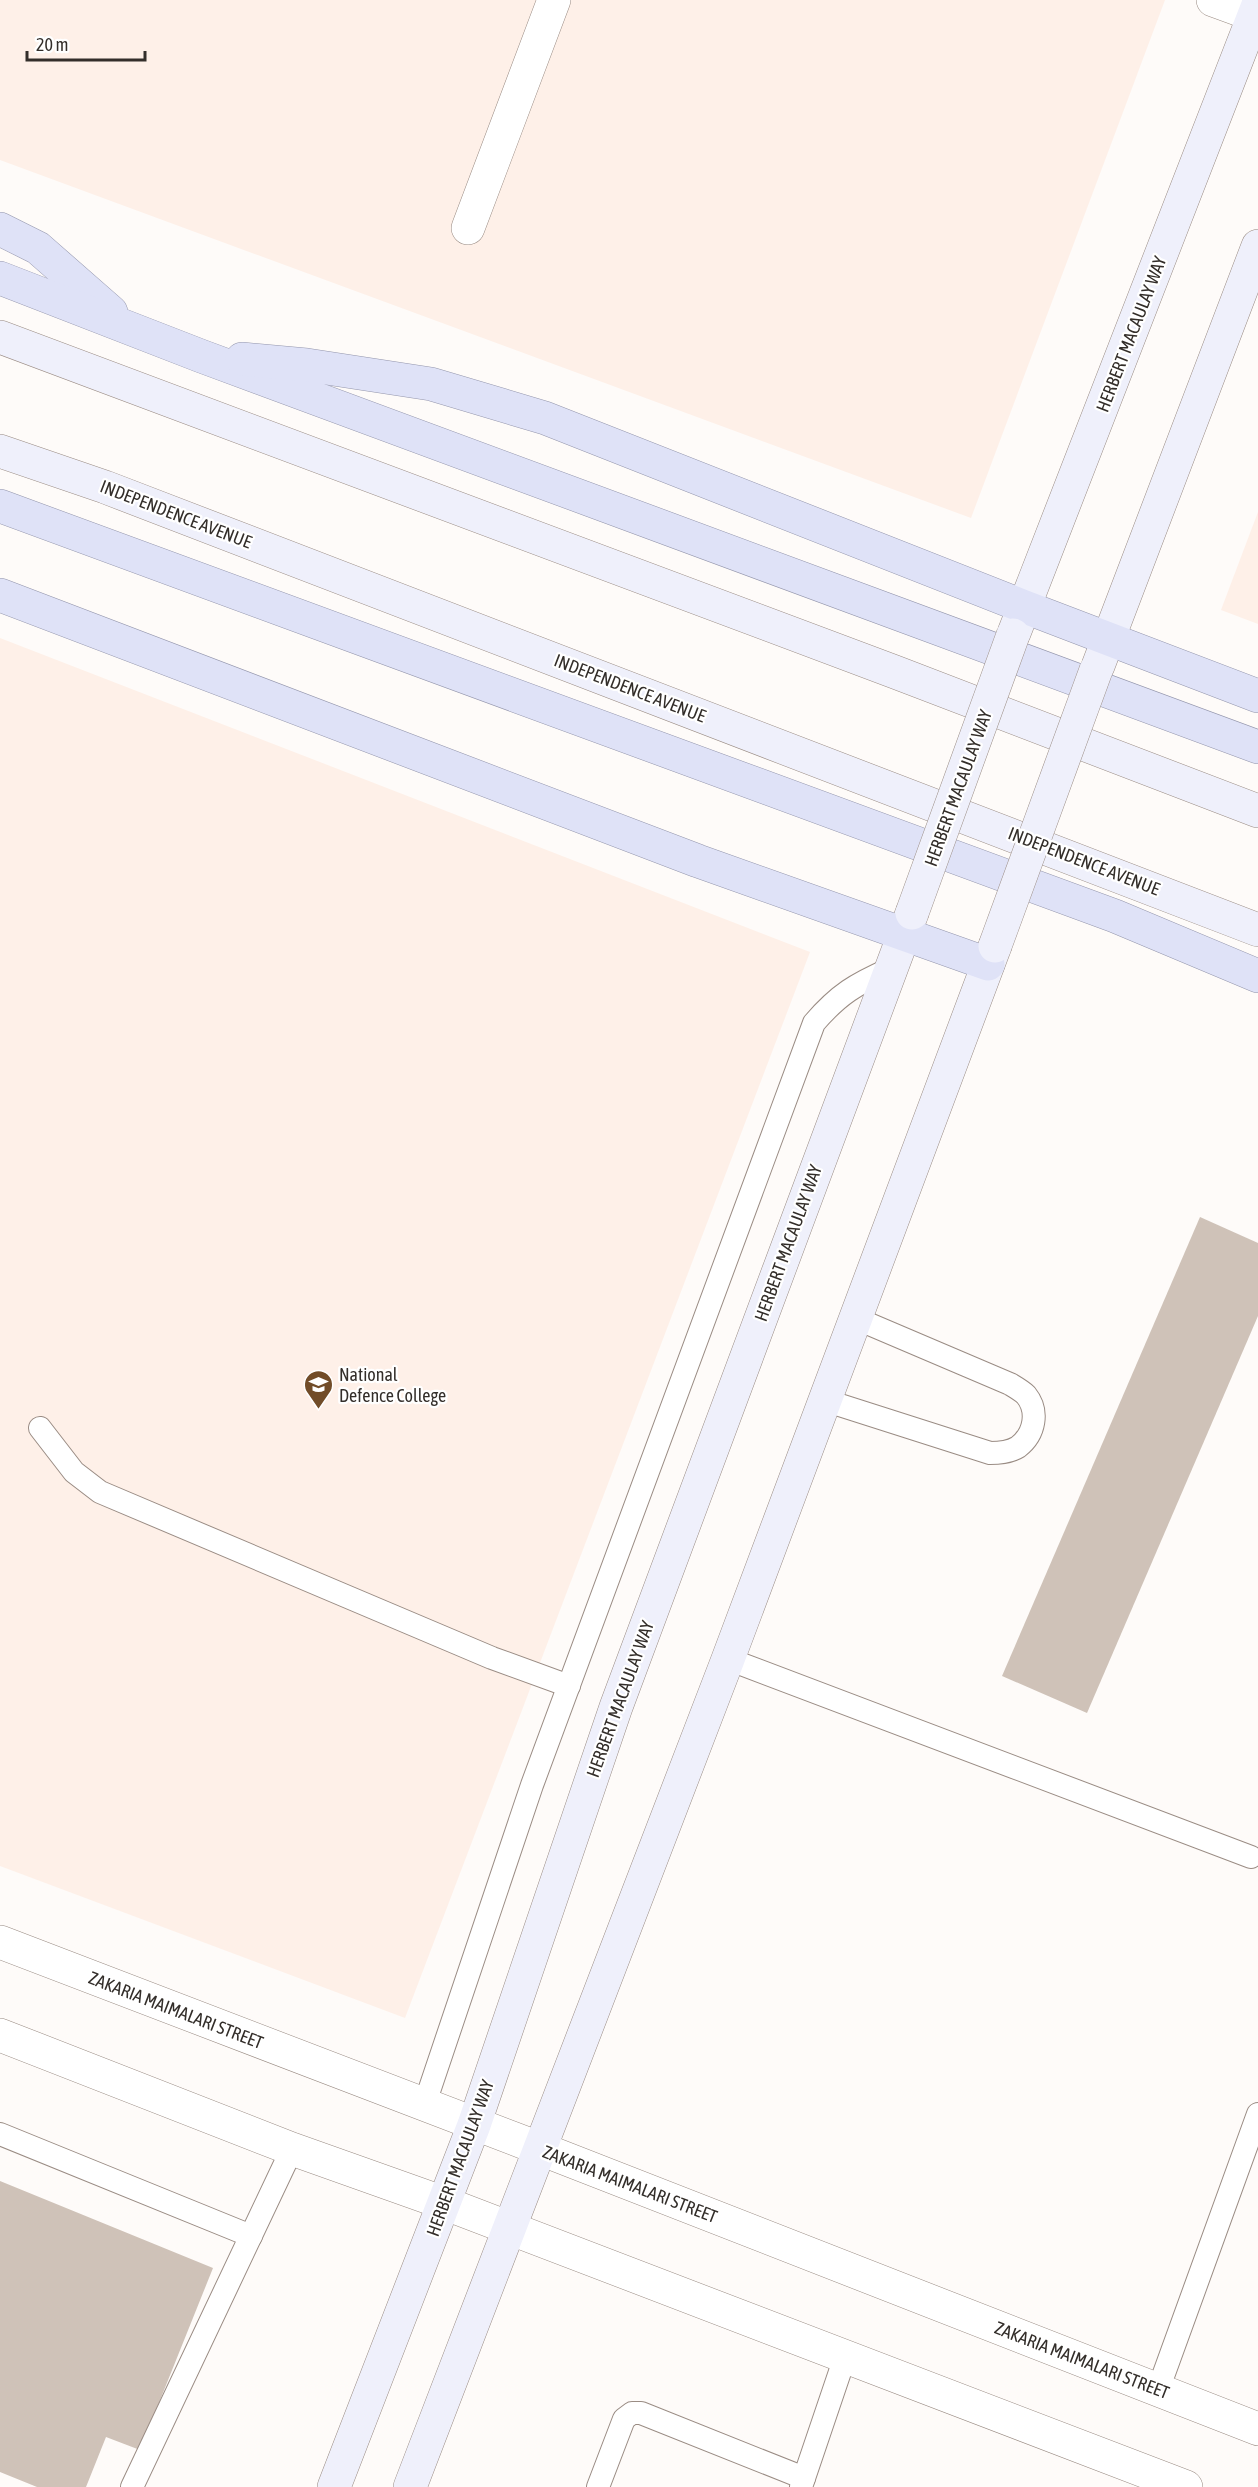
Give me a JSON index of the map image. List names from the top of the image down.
{
  "streets": {
    "main road": ["HERBERT MACAULAY WAY", "INDEPENDENCE AVENUE"],
    "street": ["ZAKARIA MAIMALARI STREET"]
  },
  "crossings": [
    ["HERBERT MACAULAY WAY", "ZAKARIA MAIMALARI STREET"]
  ],
  "places": {
    "school or university": ["National Defence College"]
  },
  "scale_bar": "20 m"
}
